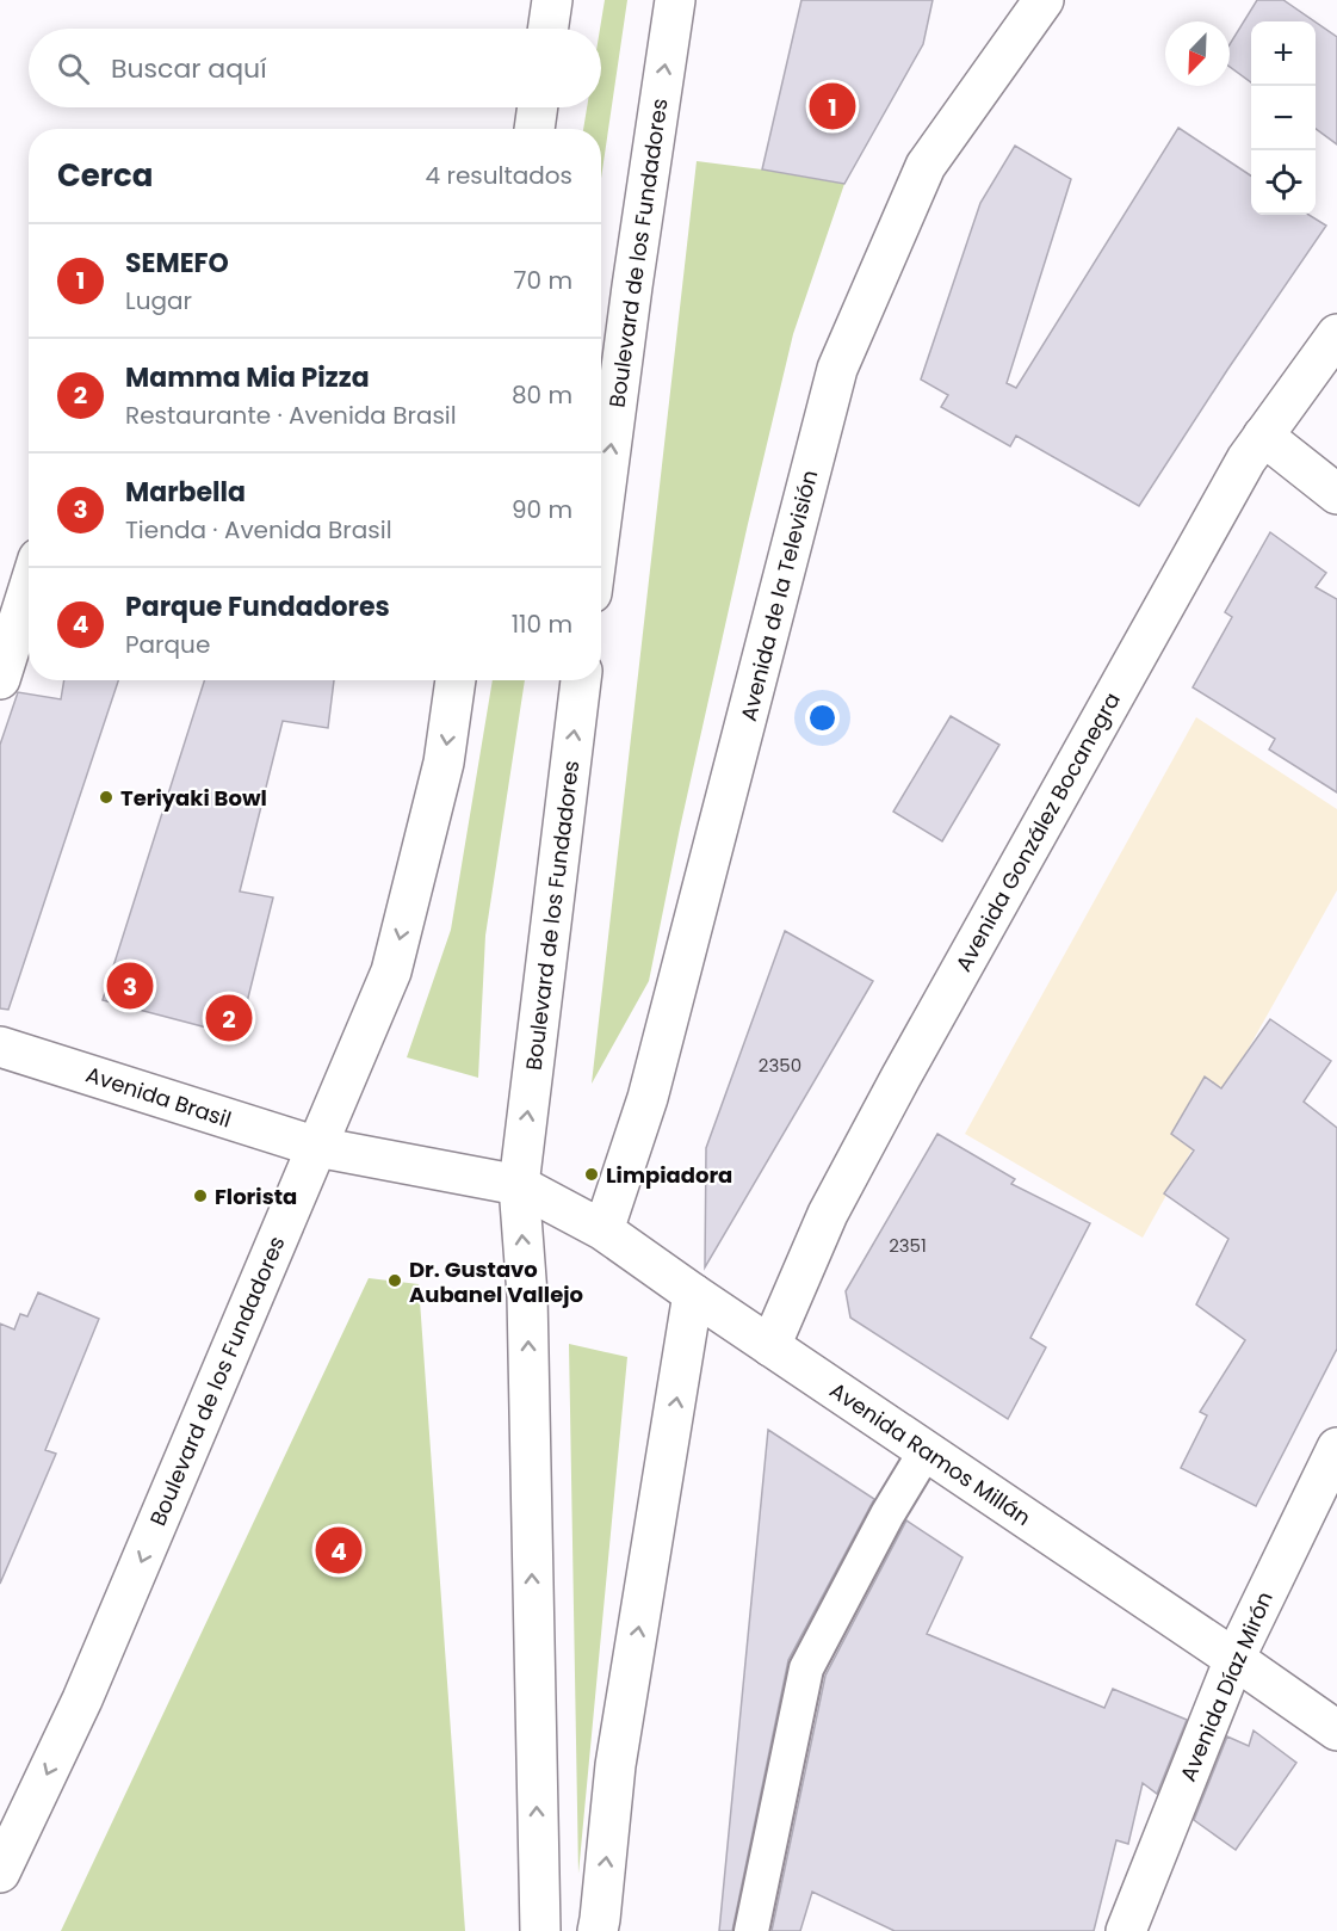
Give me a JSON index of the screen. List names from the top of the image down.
{
  "streets": {
    "main road": [
      "Boulevard de los Fundadores",
      "Avenida de la Televisión",
      "Avenida González Bocanegra",
      "Avenida Brasil",
      "Avenida Ramos Millán",
      "Avenida Díaz Mirón"
    ]
  },
  "crossings": [
    ["Boulevard de los Fundadores", "Avenida Brasil"],
    ["Boulevard de los Fundadores", "Avenida Ramos Millán"],
    ["Avenida de la Televisión", "Avenida Ramos Millán"],
    ["Avenida González Bocanegra", "Avenida Ramos Millán"],
    ["Avenida Brasil", "Avenida Ramos Millán"],
    ["Avenida Ramos Millán", "Avenida Díaz Mirón"]
  ],
  "places": [
    "Teriyaki Bowl",
    "Limpiadora",
    "Florista",
    "Dr. Gustavo Aubanel Vallejo"
  ],
  "house_numbers": ["2350", "2351"],
  "north": "bottom left",
  "page": {
    "map_buttons": ["+", "−"],
    "search": "Buscar aquí",
    "pins": [
      "1",
      "3",
      "2",
      "4"
    ],
    "heading": ["Cerca", "4 resultados"],
    "list": [
      {
        "mark": "1",
        "name": "SEMEFO",
        "note": "Lugar",
        "value": "70 m"
      },
      {
        "mark": "2",
        "name": "Mamma Mia Pizza",
        "note": "Restaurante · Avenida Brasil",
        "value": "80 m"
      },
      {
        "mark": "3",
        "name": "Marbella",
        "note": "Tienda · Avenida Brasil",
        "value": "90 m"
      },
      {
        "mark": "4",
        "name": "Parque Fundadores",
        "note": "Parque",
        "value": "110 m"
      }
    ]
  }
}
